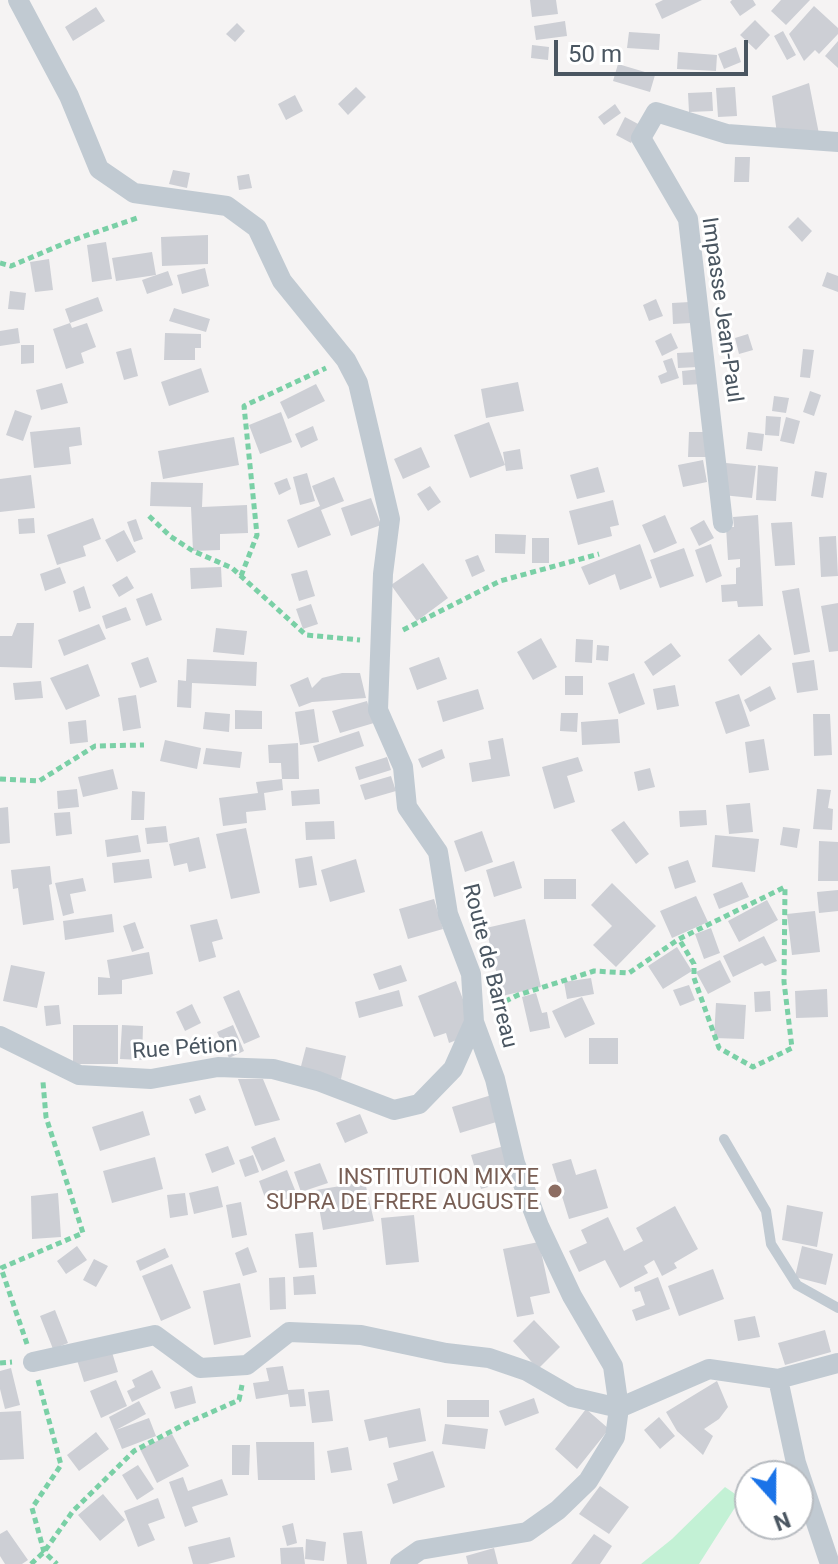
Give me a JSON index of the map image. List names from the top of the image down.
{
  "streets": {
    "street": ["Impasse Jean-Paul", "Route de Barreau", "Rue Pétion"]
  },
  "crossings": [
    ["Route de Barreau", "Rue Pétion"]
  ],
  "places": ["INSTITUTION MIXTE SUPRA DE FRERE AUGUSTE"],
  "scale_bar": "50 m",
  "north": "bottom"
}
